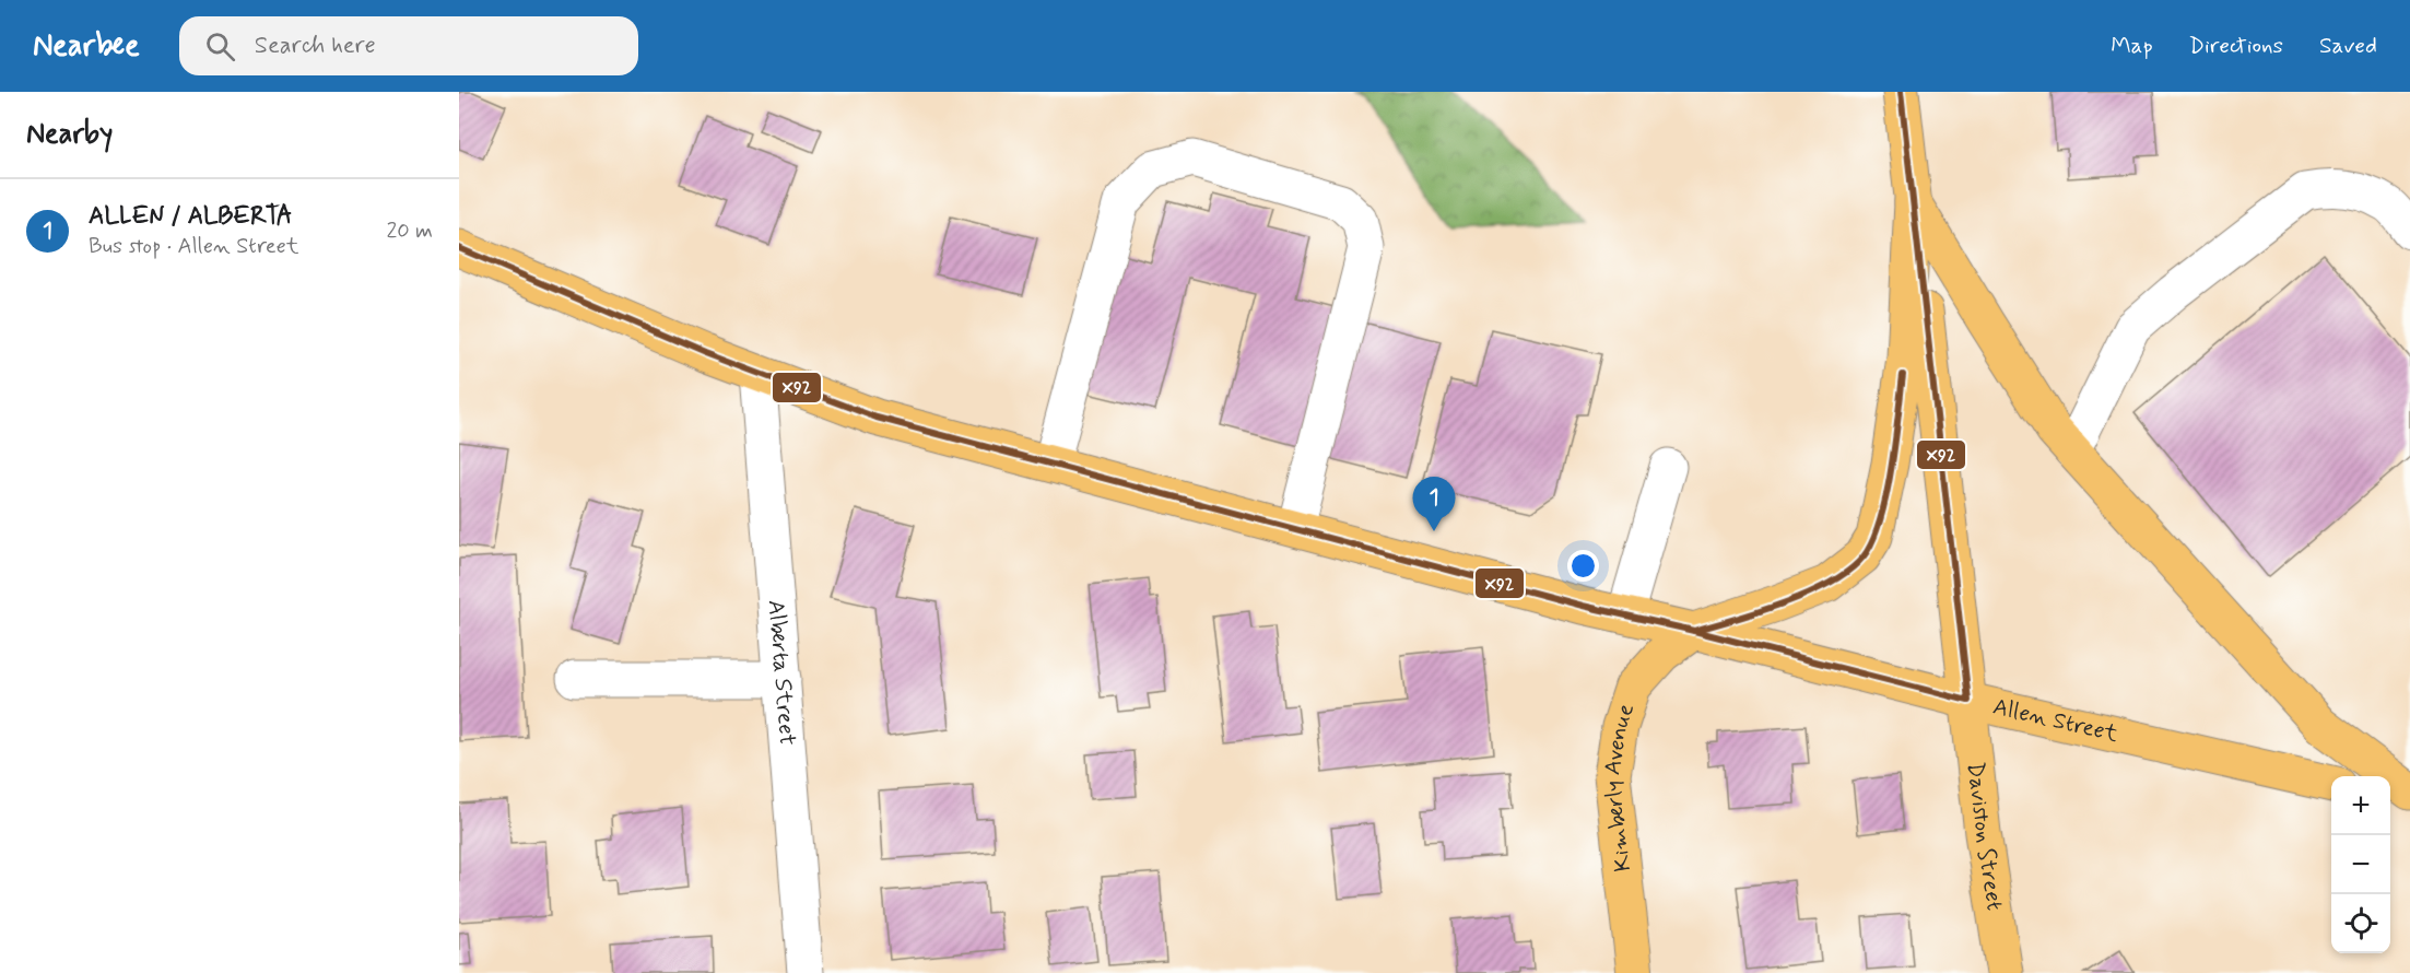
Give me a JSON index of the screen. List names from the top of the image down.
{
  "streets": {
    "main road": ["Allen Street", "Kimberly Avenue", "Daviston Street"],
    "street": ["Alberta Street"]
  },
  "crossings": [
    ["Alberta Street", "Allen Street"],
    ["Allen Street", "Kimberly Avenue"],
    ["Allen Street", "Daviston Street"]
  ],
  "lines": ["transit line X92"],
  "page": {
    "header": "Nearbee",
    "search": "Search here",
    "nav": ["Map", "Directions", "Saved"],
    "heading": "Nearby",
    "list": [
      {
        "mark": "1",
        "name": "ALLEN / ALBERTA",
        "note": "Bus stop · Allen Street",
        "value": "20 m"
      }
    ],
    "pins": "1",
    "map_buttons": ["+", "−"]
  }
}
